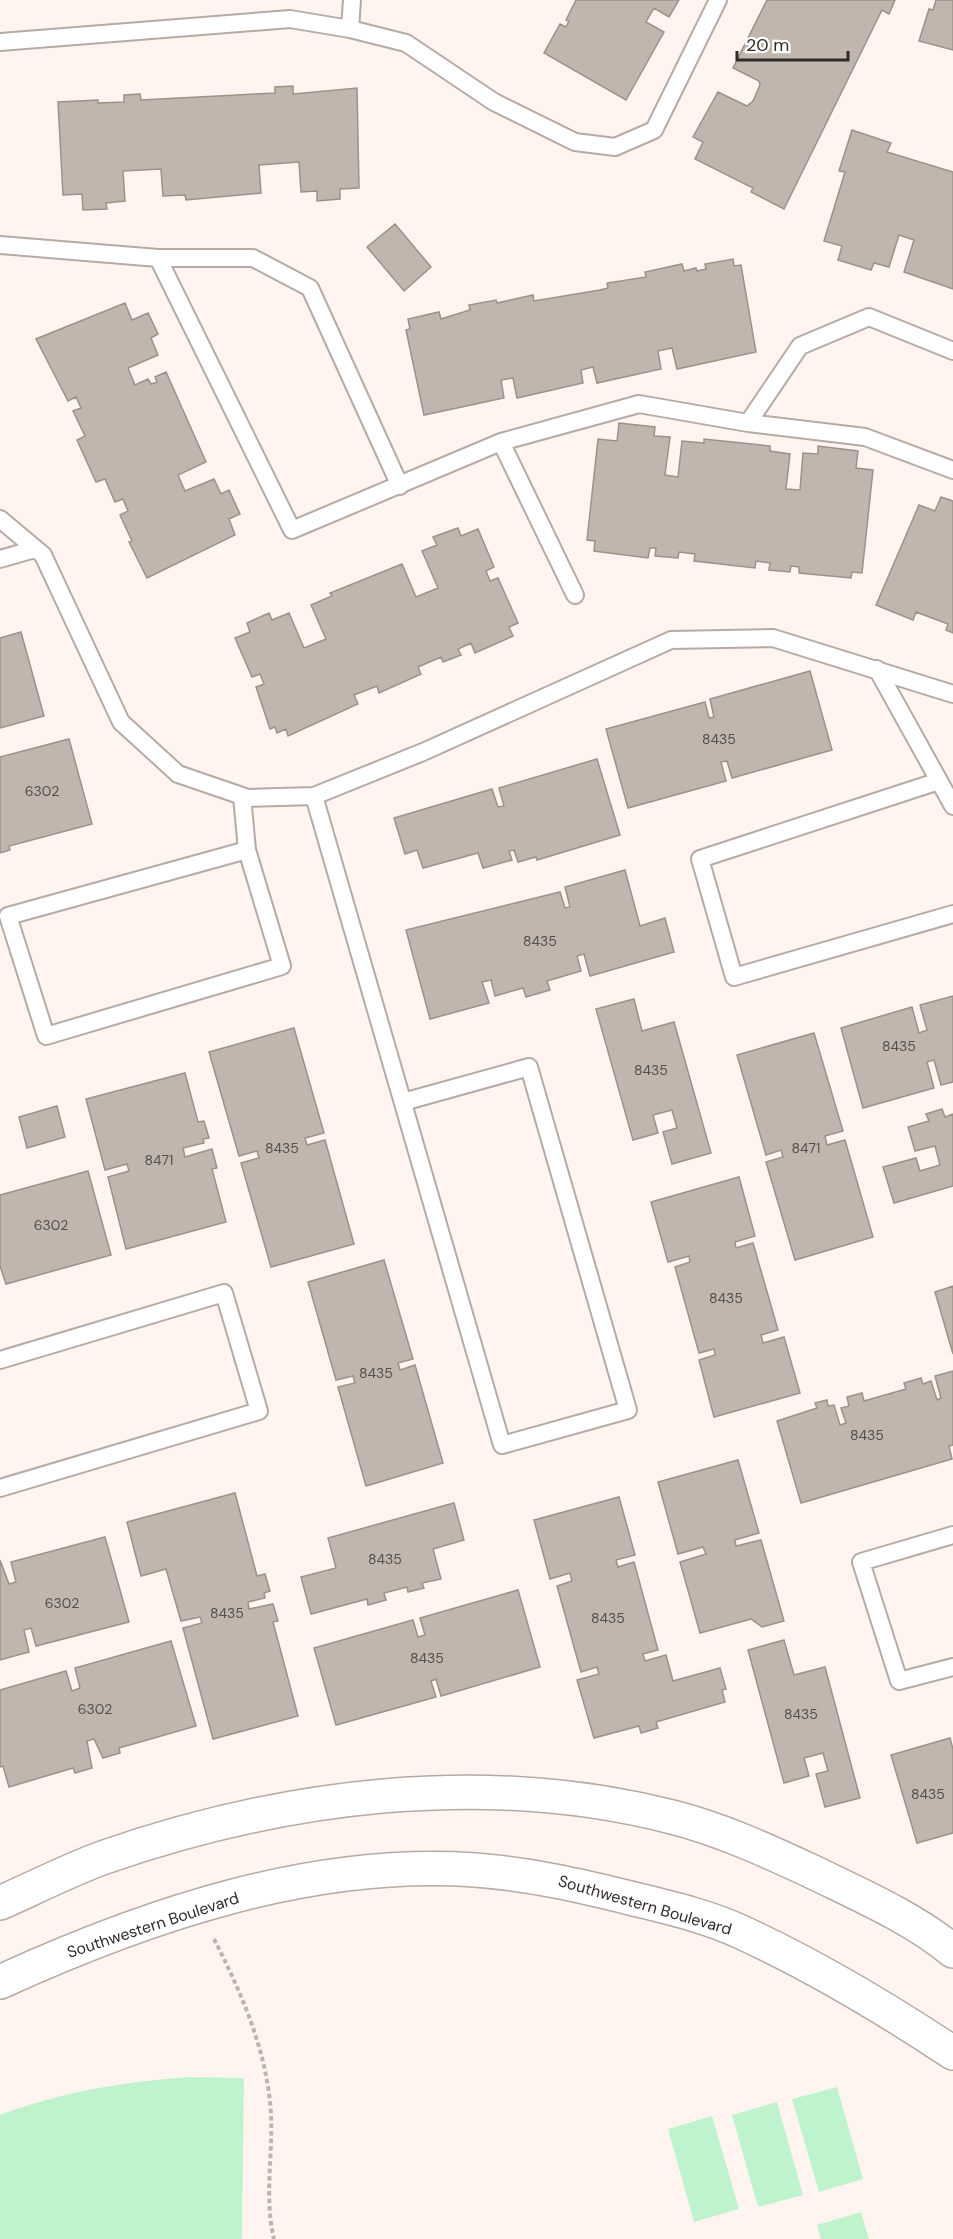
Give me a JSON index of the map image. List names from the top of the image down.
{
  "streets": {
    "street": ["Southwestern Boulevard"]
  },
  "house_numbers": [
    "8435",
    "6302",
    "8435",
    "8435",
    "8435",
    "8435",
    "8471",
    "8471",
    "6302",
    "8435",
    "8435",
    "8435",
    "8435",
    "6302",
    "8435",
    "8435",
    "8435",
    "6302",
    "8435",
    "8435"
  ],
  "scale_bar": "20 m"
}
